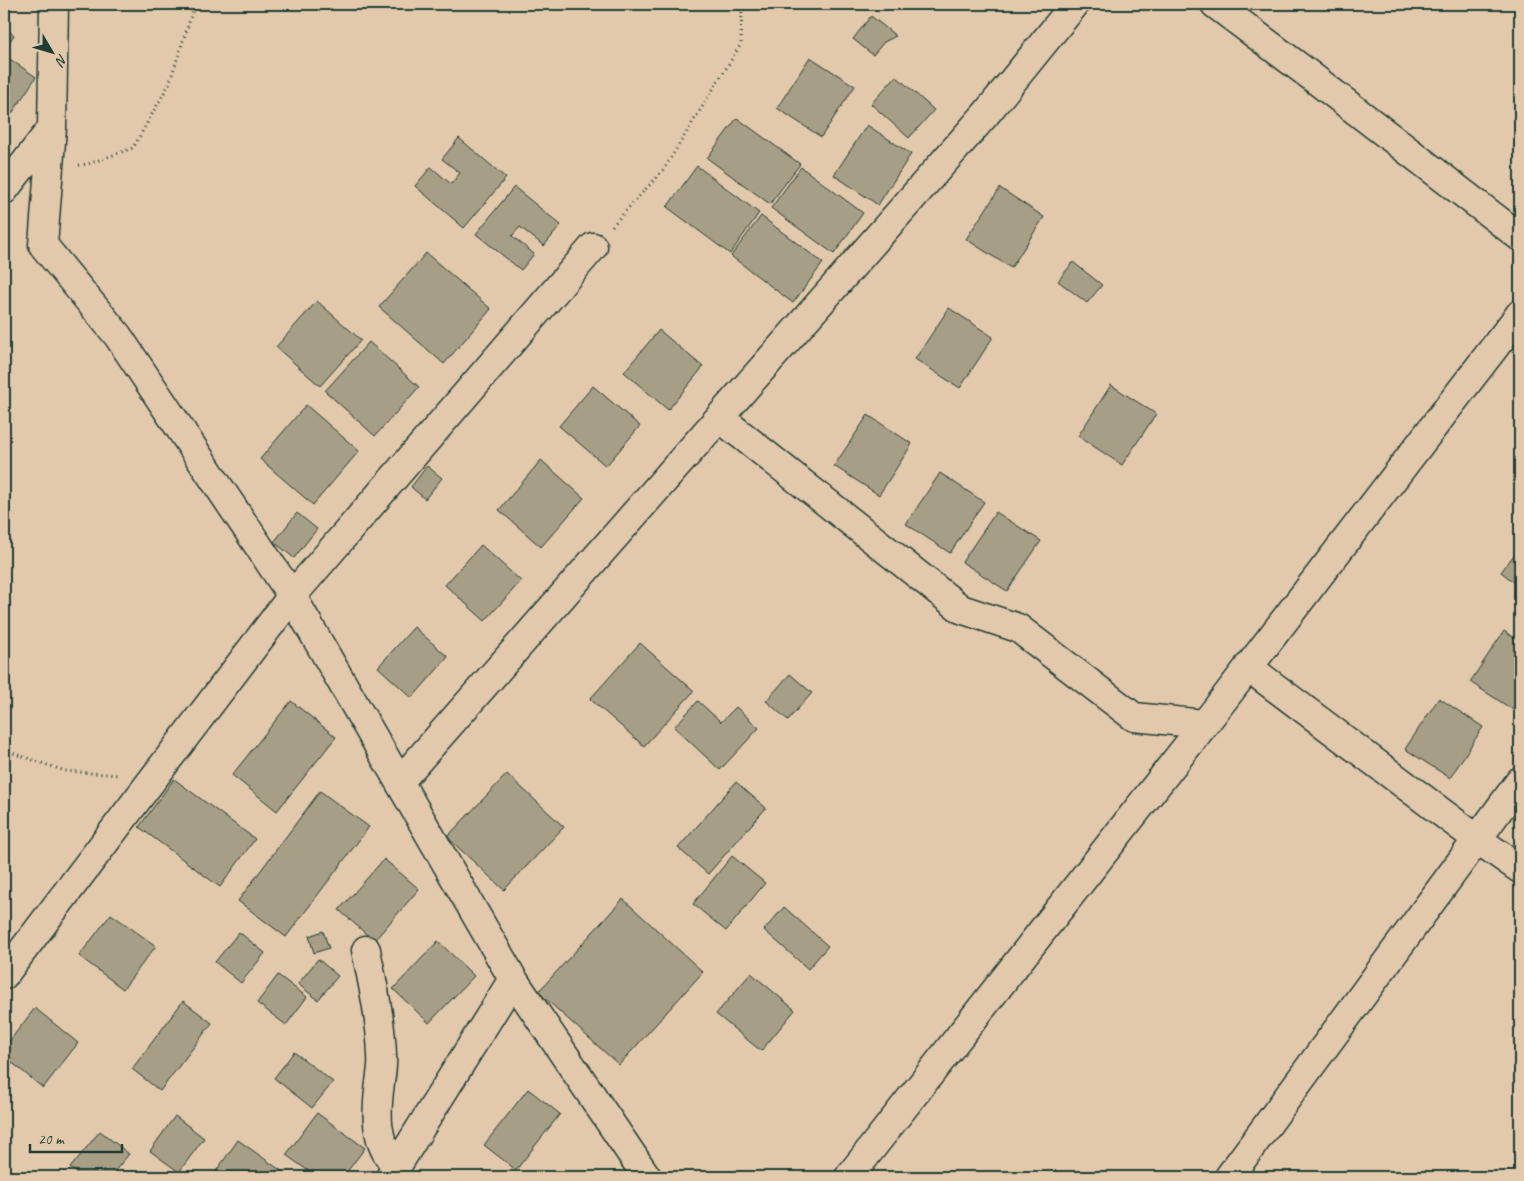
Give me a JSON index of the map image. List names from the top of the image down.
{
  "scale_bar": "20 m",
  "north": "bottom right"
}
